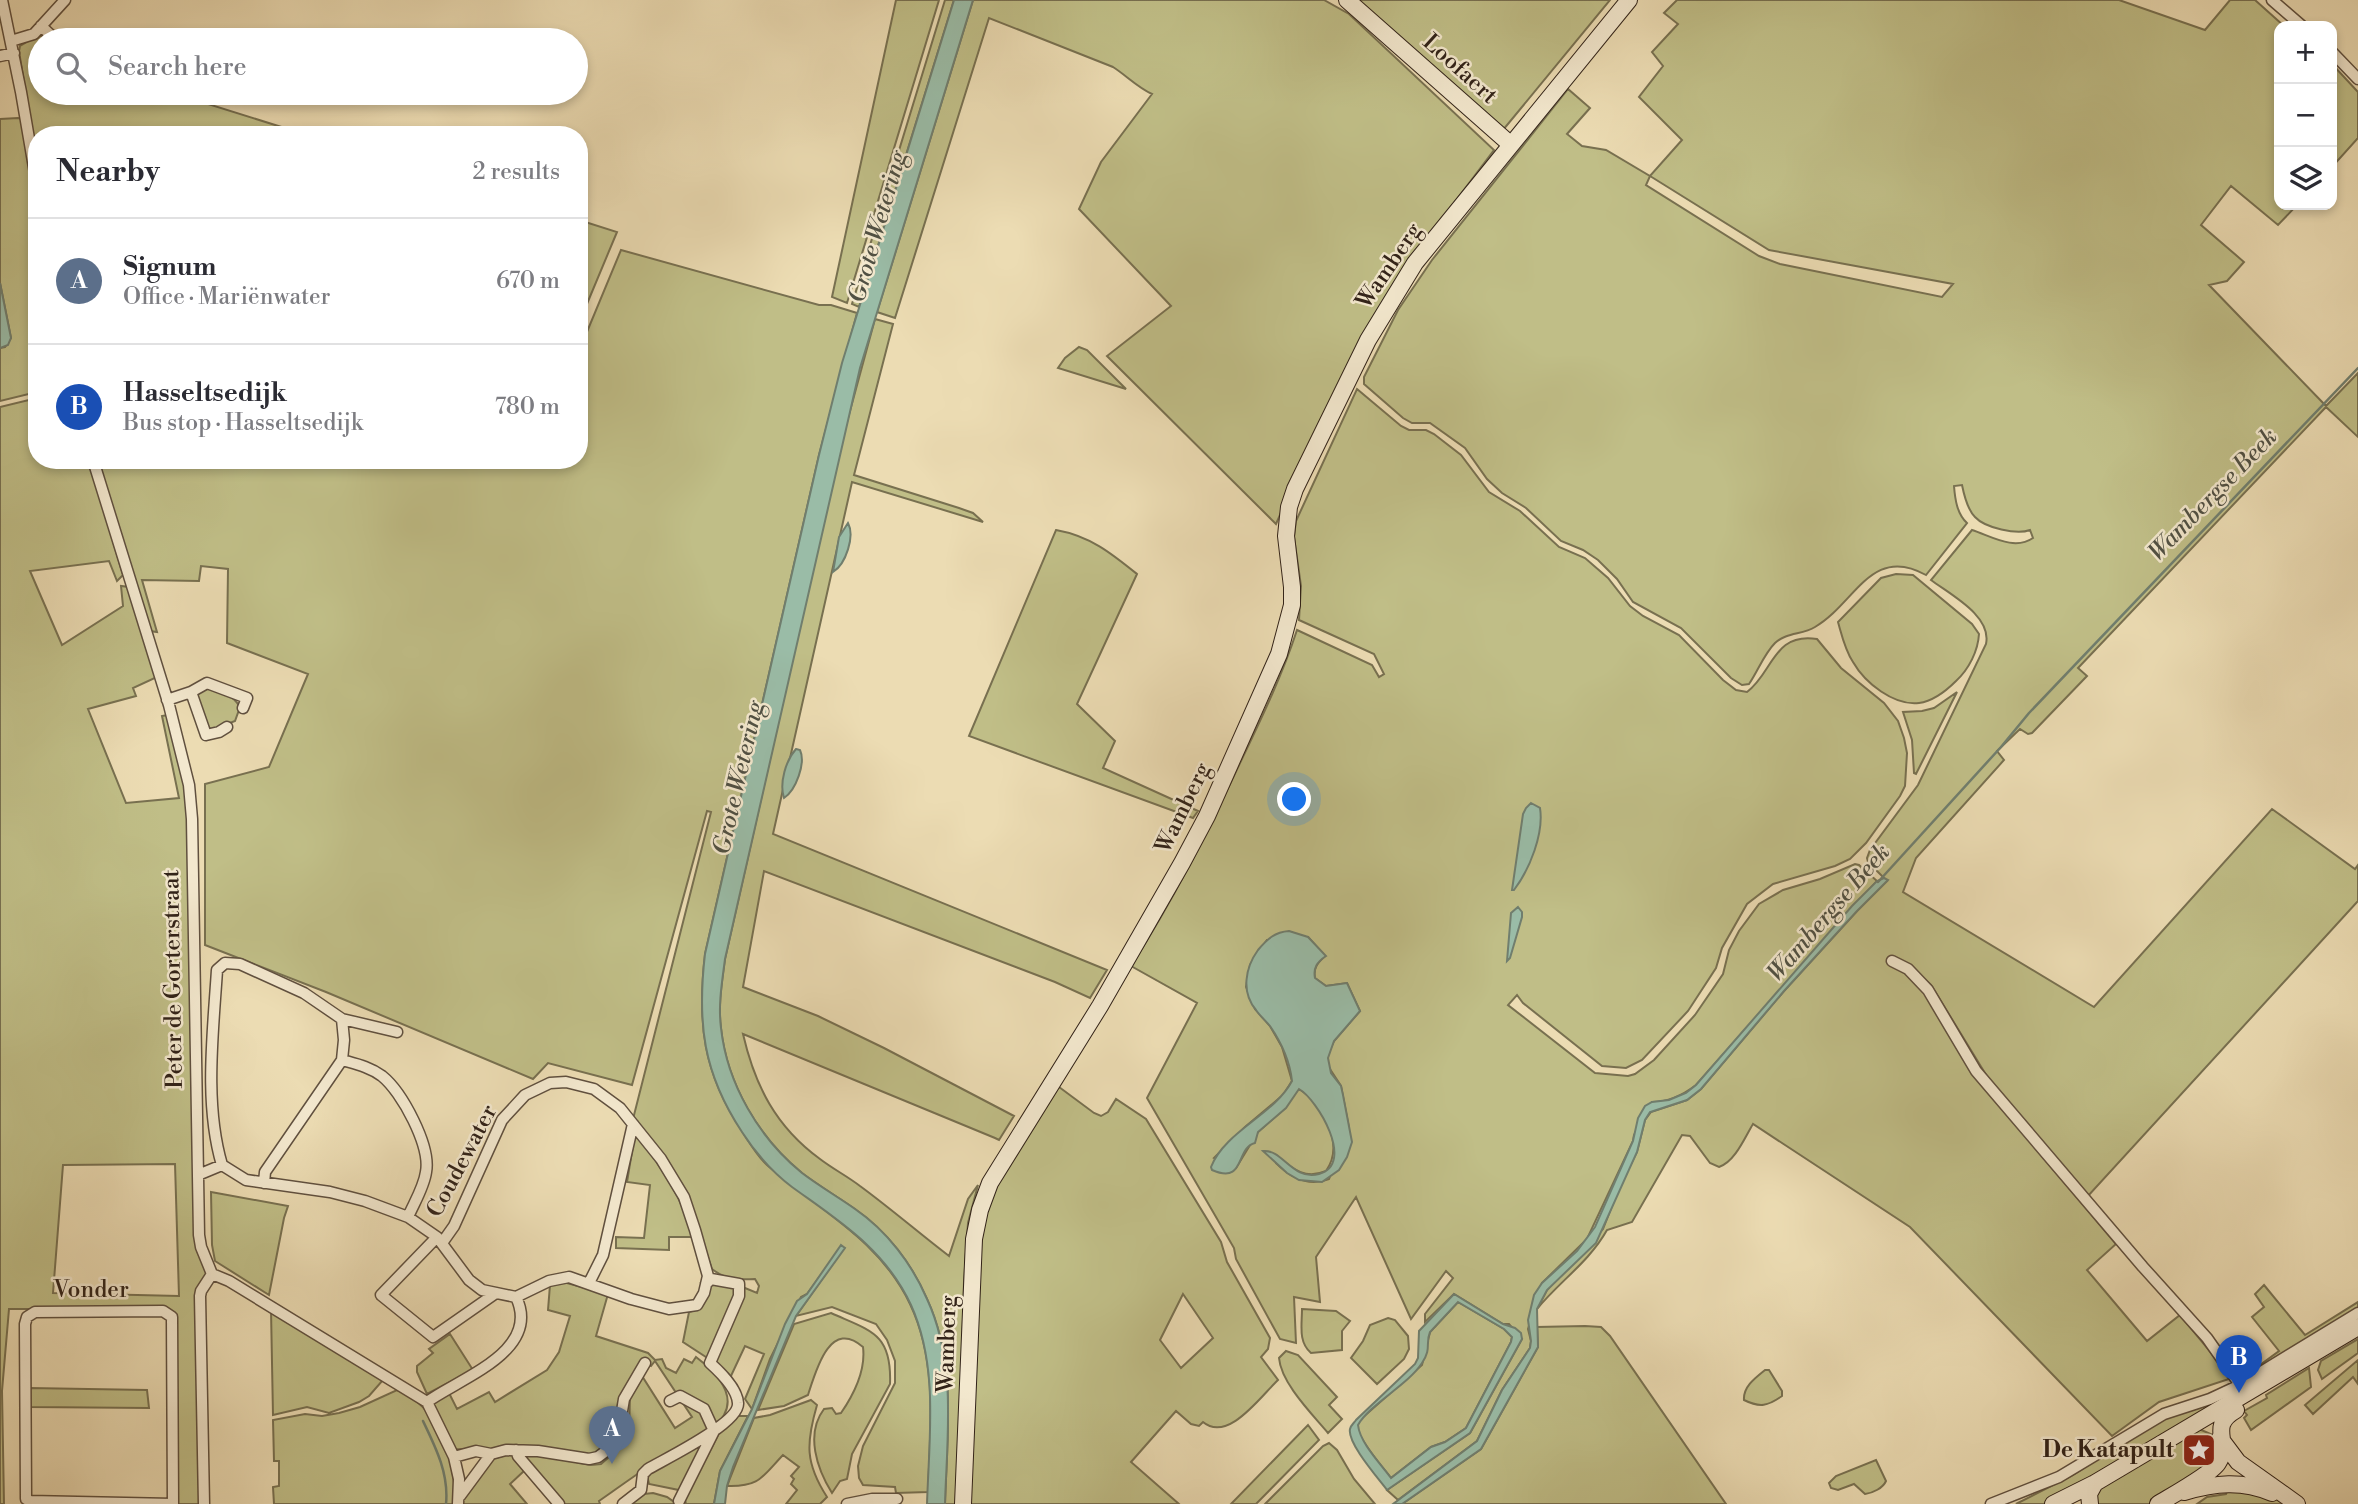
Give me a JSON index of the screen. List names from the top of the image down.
{
  "streets": {
    "street": [
      "Loofaert",
      "Wamberg",
      "Peter de Gorterstraat",
      "Coudewater",
      "Vonder"
    ]
  },
  "crossings": [
    ["Loofaert", "Wamberg"]
  ],
  "water": ["Grote Wetering", "Wambergse Beek"],
  "places": {
    "place": ["De Katapult"]
  },
  "page": {
    "map_buttons": ["+", "−"],
    "search": "Search here",
    "heading": ["Nearby", "2 results"],
    "list": [
      {
        "mark": "A",
        "name": "Signum",
        "note": "Office · Mariënwater",
        "value": "670 m"
      },
      {
        "mark": "B",
        "name": "Hasseltsedijk",
        "note": "Bus stop · Hasseltsedijk",
        "value": "780 m"
      }
    ],
    "pins": ["B", "A"]
  }
}
